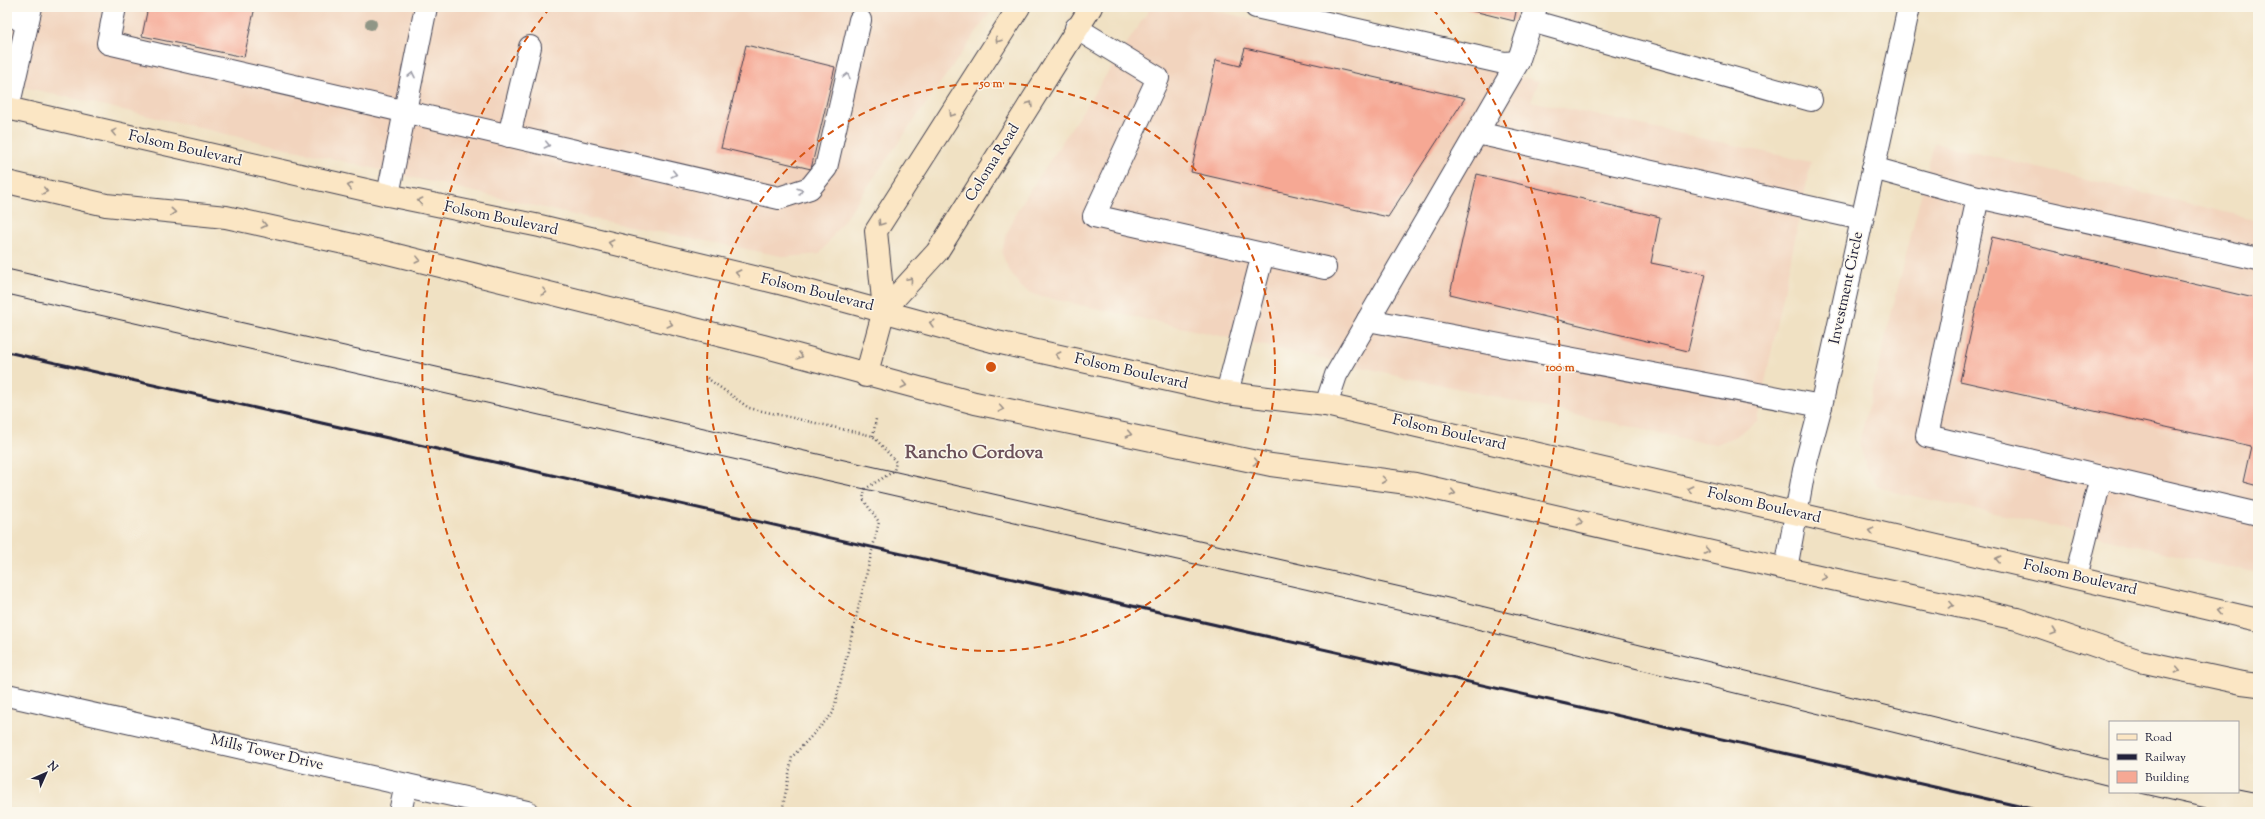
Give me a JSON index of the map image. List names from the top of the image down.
{
  "streets": {
    "main road": ["Folsom Boulevard", "Coloma Road"],
    "street": ["Investment Circle", "Mills Tower Drive"]
  },
  "crossings": [
    ["Folsom Boulevard", "Coloma Road"],
    ["Folsom Boulevard", "Investment Circle"]
  ],
  "districts": ["Rancho Cordova"],
  "legend": ["Road", "Railway", "Building"],
  "north": "top right",
  "rings": ["50 m", "100 m"]
}
